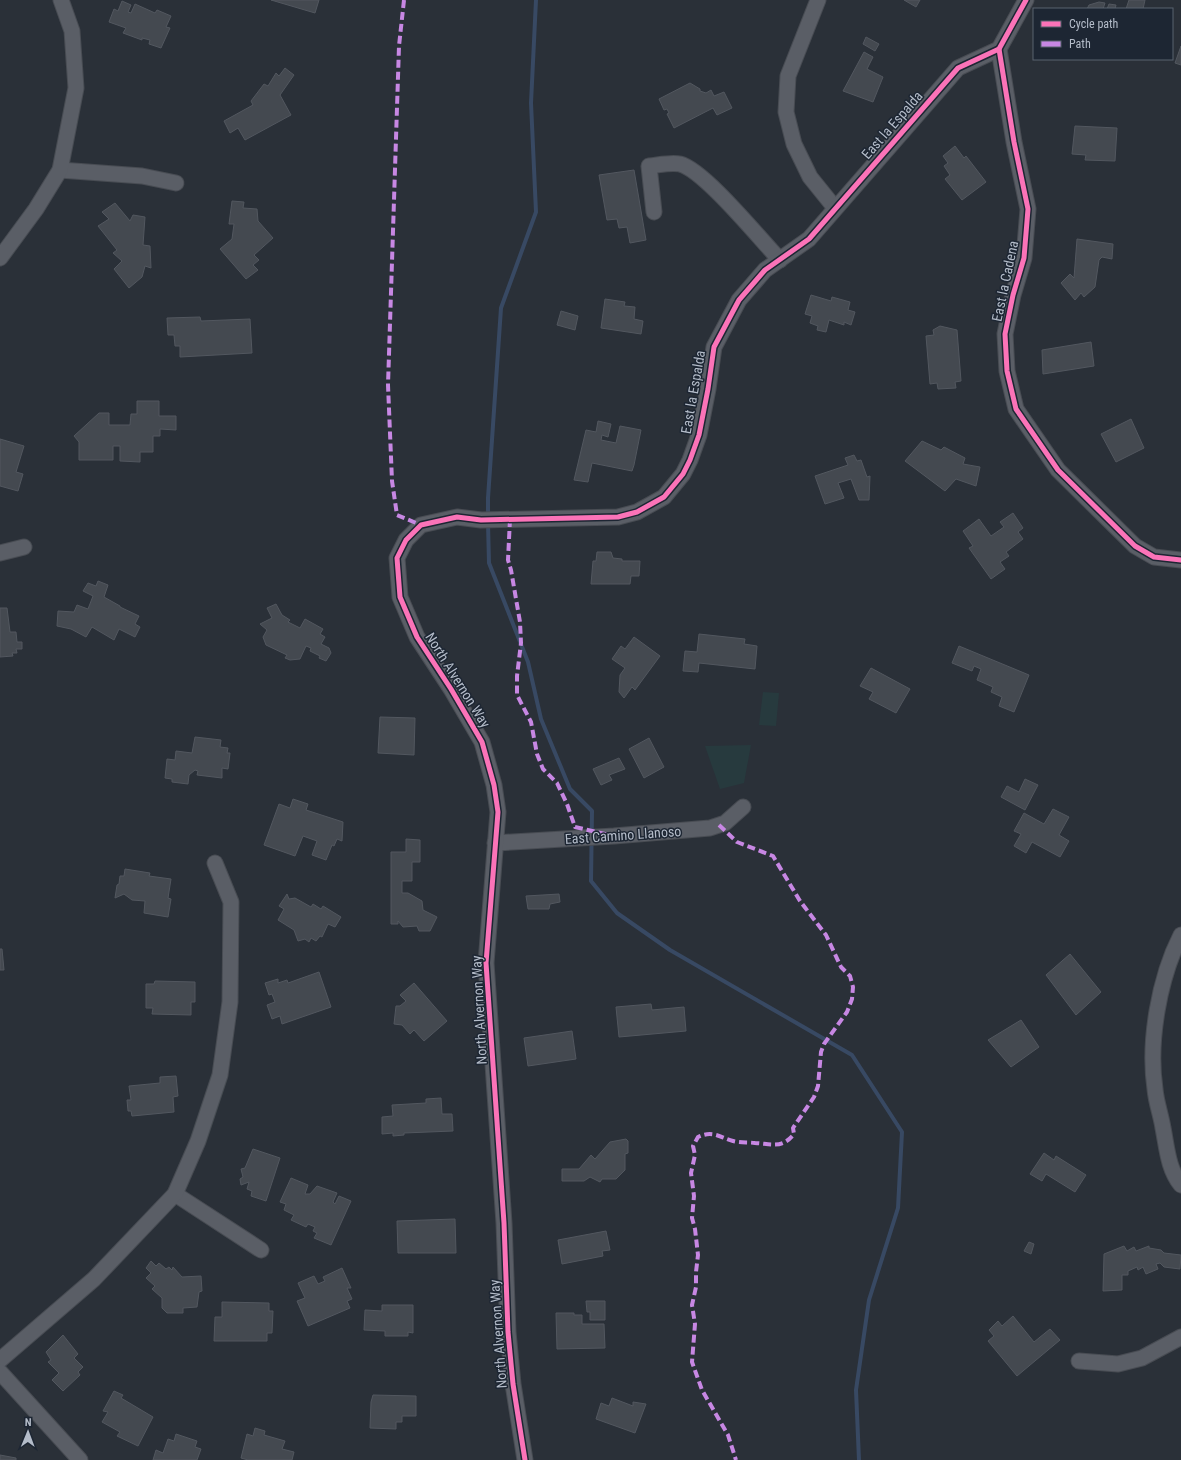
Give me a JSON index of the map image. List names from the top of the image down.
{
  "streets": {
    "street": [
      "East la Espalda",
      "East la Cadena",
      "North Alvernon Way",
      "East Camino Llanoso"
    ]
  },
  "crossings": [
    ["East la Espalda", "East la Cadena"],
    ["East la Espalda", "North Alvernon Way"],
    ["North Alvernon Way", "East Camino Llanoso"]
  ],
  "legend": ["Cycle path", "Path"],
  "north": "top"
}
